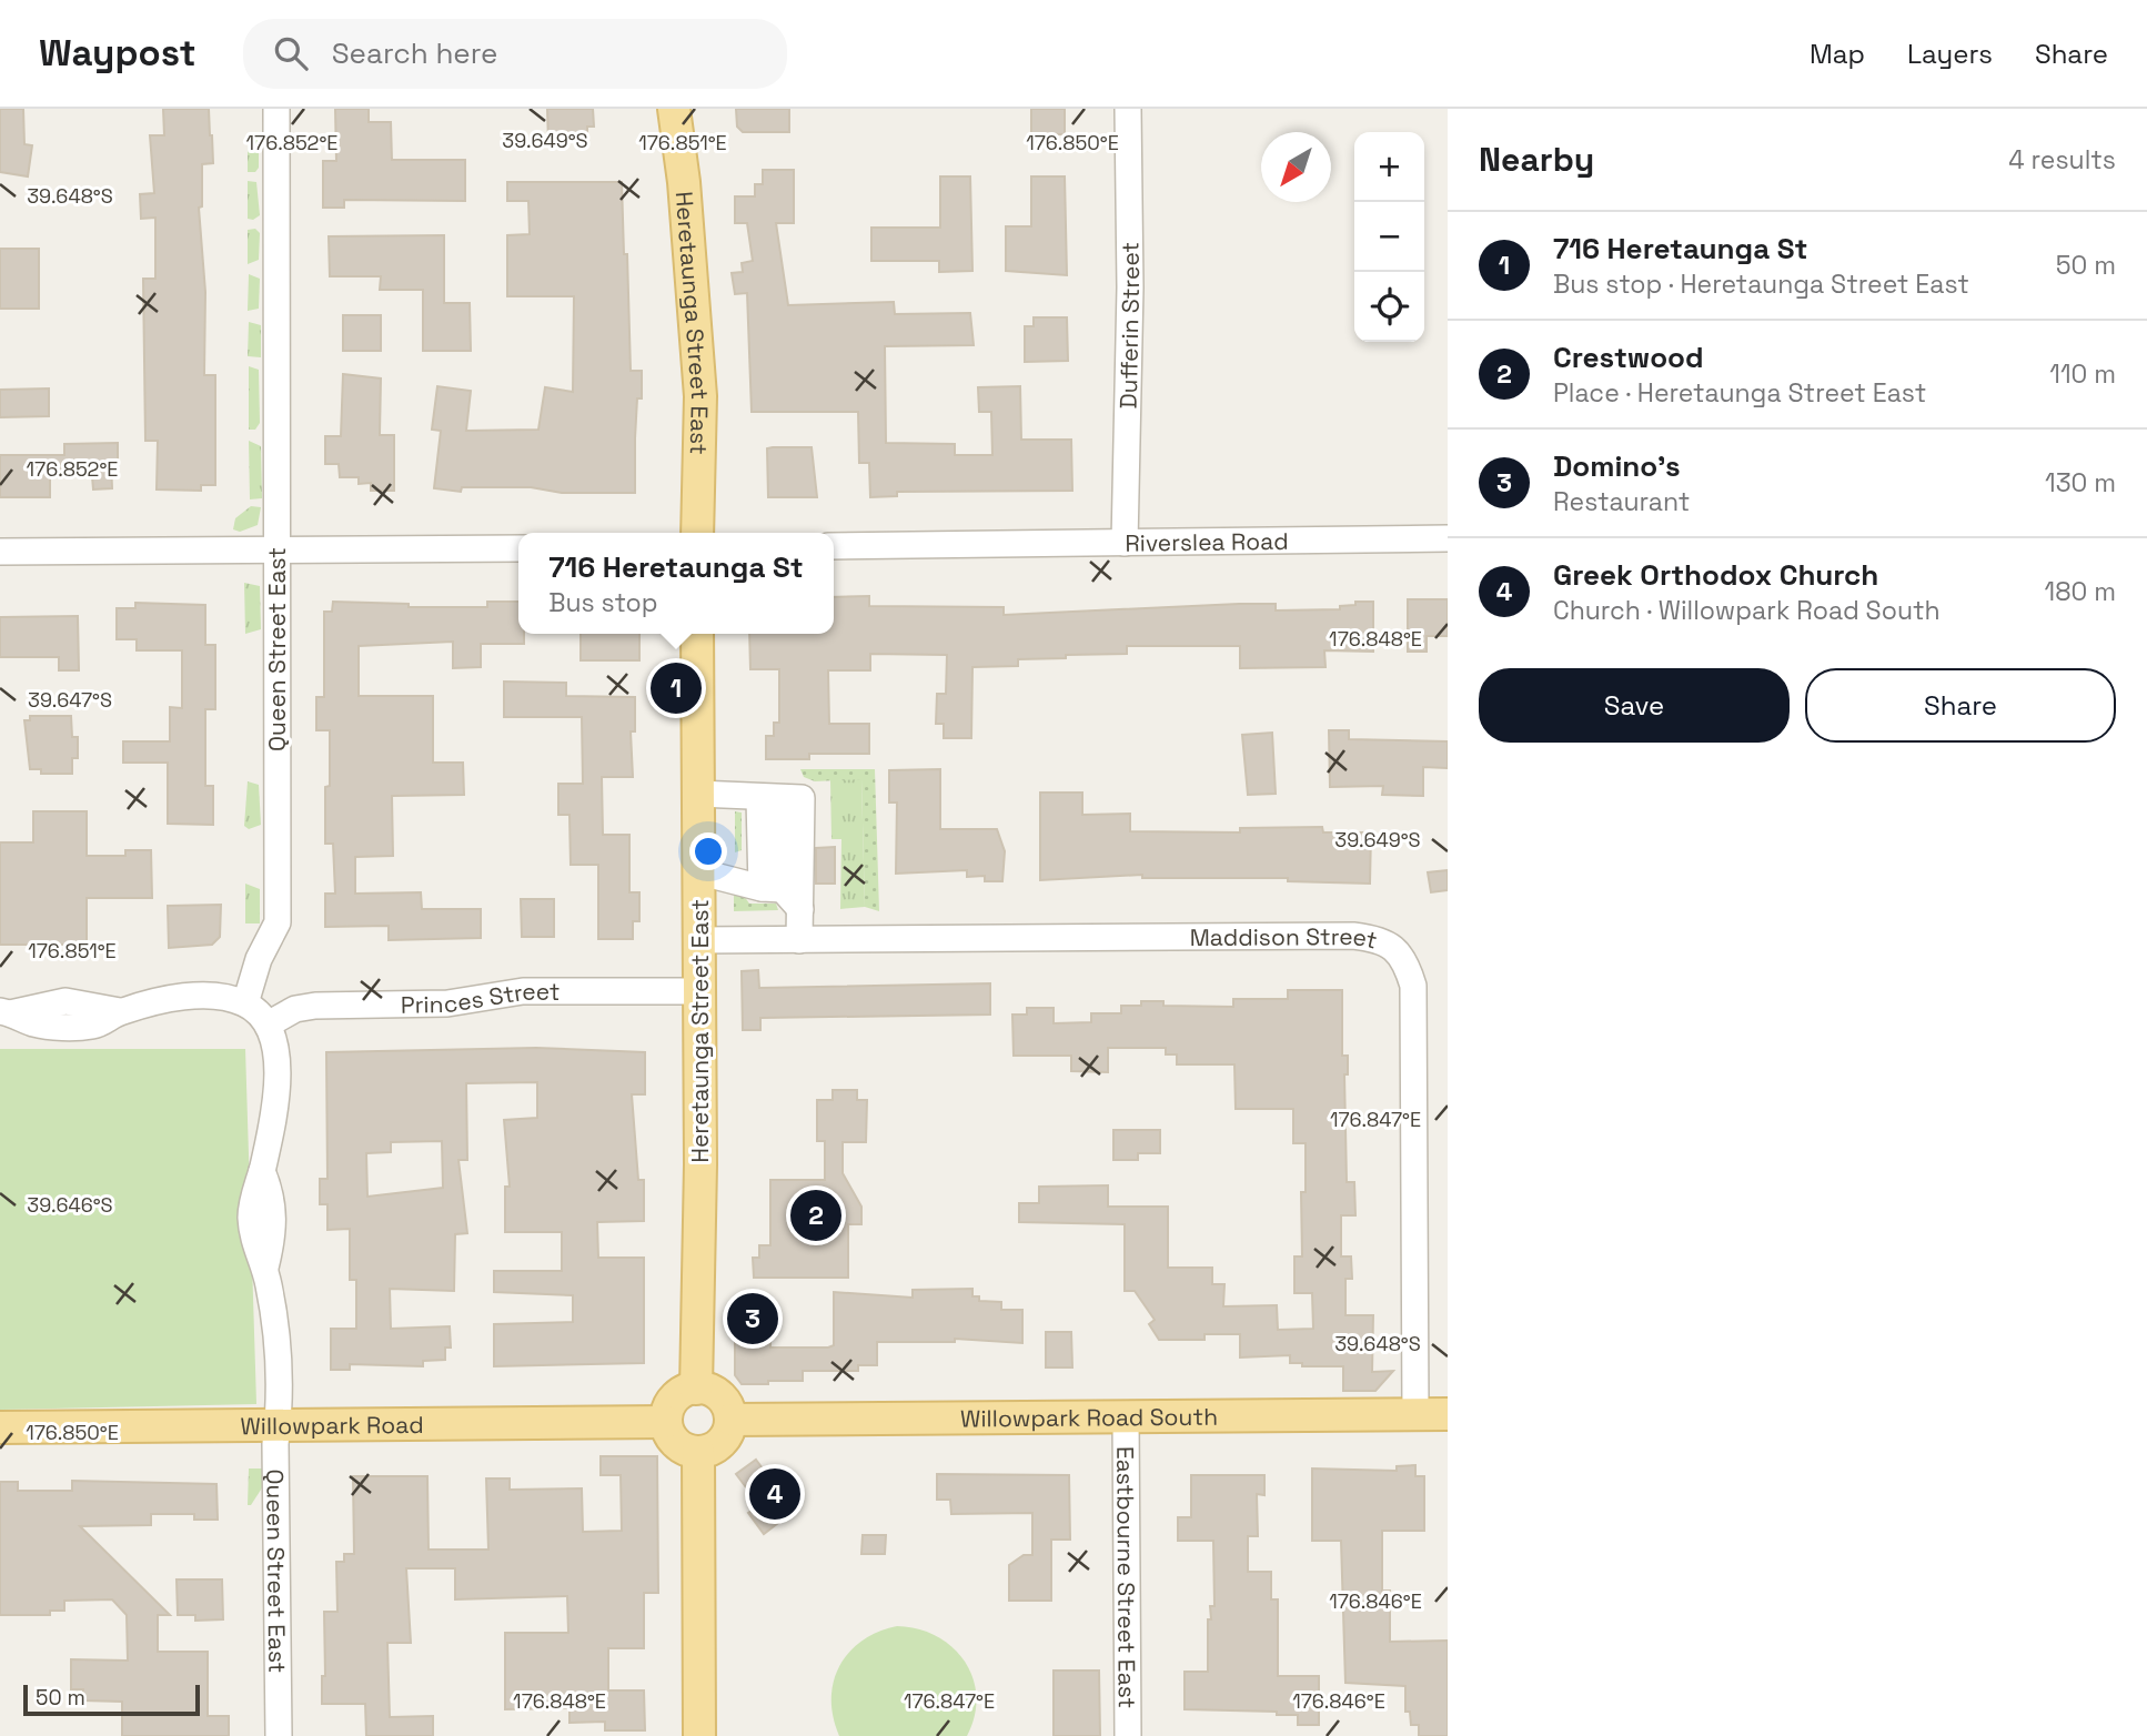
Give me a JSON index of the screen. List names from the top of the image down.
{
  "streets": {
    "main road": ["Heretaunga Street East", "Willowpark Road South", "Willowpark Road"],
    "street": [
      "Dufferin Street",
      "Riverslea Road",
      "Queen Street East",
      "Maddison Street",
      "Princes Street",
      "Eastbourne Street East"
    ]
  },
  "crossings": [
    ["Heretaunga Street East", "Maddison Street"],
    ["Heretaunga Street East", "Princes Street"],
    ["Heretaunga Street East", "Willowpark Road South"],
    ["Heretaunga Street East", "Willowpark Road"],
    ["Dufferin Street", "Riverslea Road"],
    ["Queen Street East", "Princes Street"],
    ["Queen Street East", "Willowpark Road"],
    ["Maddison Street", "Willowpark Road South"],
    ["Willowpark Road South", "Willowpark Road"],
    ["Willowpark Road South", "Eastbourne Street East"]
  ],
  "scale_bar": "50 m",
  "north": "bottom left",
  "page": {
    "header": "Waypost",
    "search": "Search here",
    "nav": ["Map", "Layers", "Share"],
    "heading": ["Nearby", "4 results"],
    "map_buttons": ["+", "−"],
    "list": [
      {
        "mark": "1",
        "name": "716 Heretaunga St",
        "note": "Bus stop · Heretaunga Street East",
        "value": "50 m"
      },
      {
        "mark": "2",
        "name": "Crestwood",
        "note": "Place · Heretaunga Street East",
        "value": "110 m"
      },
      {
        "mark": "3",
        "name": "Domino's",
        "note": "Restaurant",
        "value": "130 m"
      },
      {
        "mark": "4",
        "name": "Greek Orthodox Church",
        "note": "Church · Willowpark Road South",
        "value": "180 m"
      }
    ],
    "popup": ["716 Heretaunga St", "Bus stop"],
    "buttons": ["Save", "Share"],
    "pins": [
      "1",
      "2",
      "3",
      "4"
    ],
    "scale": "50 m"
  },
  "coordinates": [
    "39.649°S",
    "176.852°E",
    "176.851°E",
    "176.850°E",
    "39.648°S",
    "176.848°E",
    "39.647°S",
    "176.847°E",
    "39.646°S",
    "176.846°E"
  ]
}
